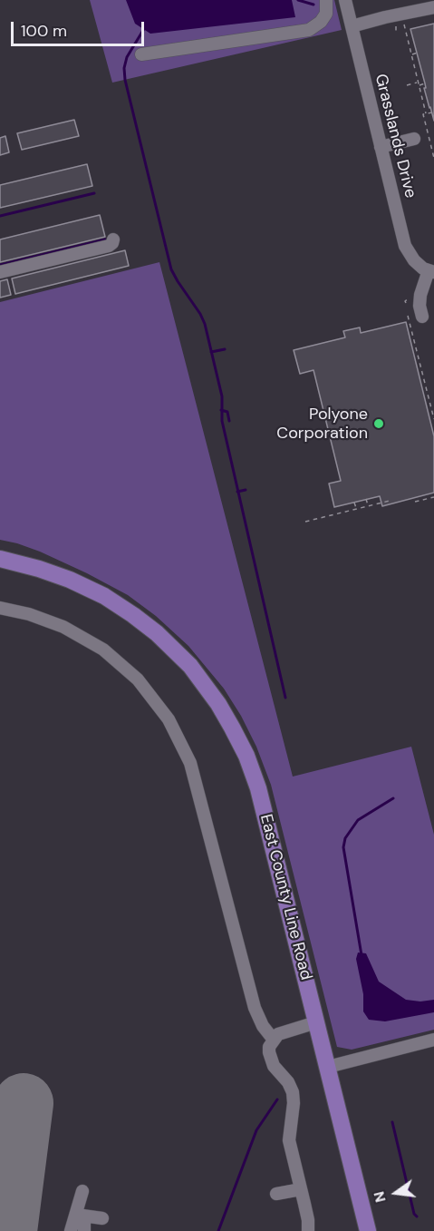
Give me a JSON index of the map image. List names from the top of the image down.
{
  "streets": {
    "main road": ["East County Line Road"],
    "street": ["Grasslands Drive"]
  },
  "places": ["Polyone Corporation"],
  "scale_bar": "100 m",
  "north": "left"
}
